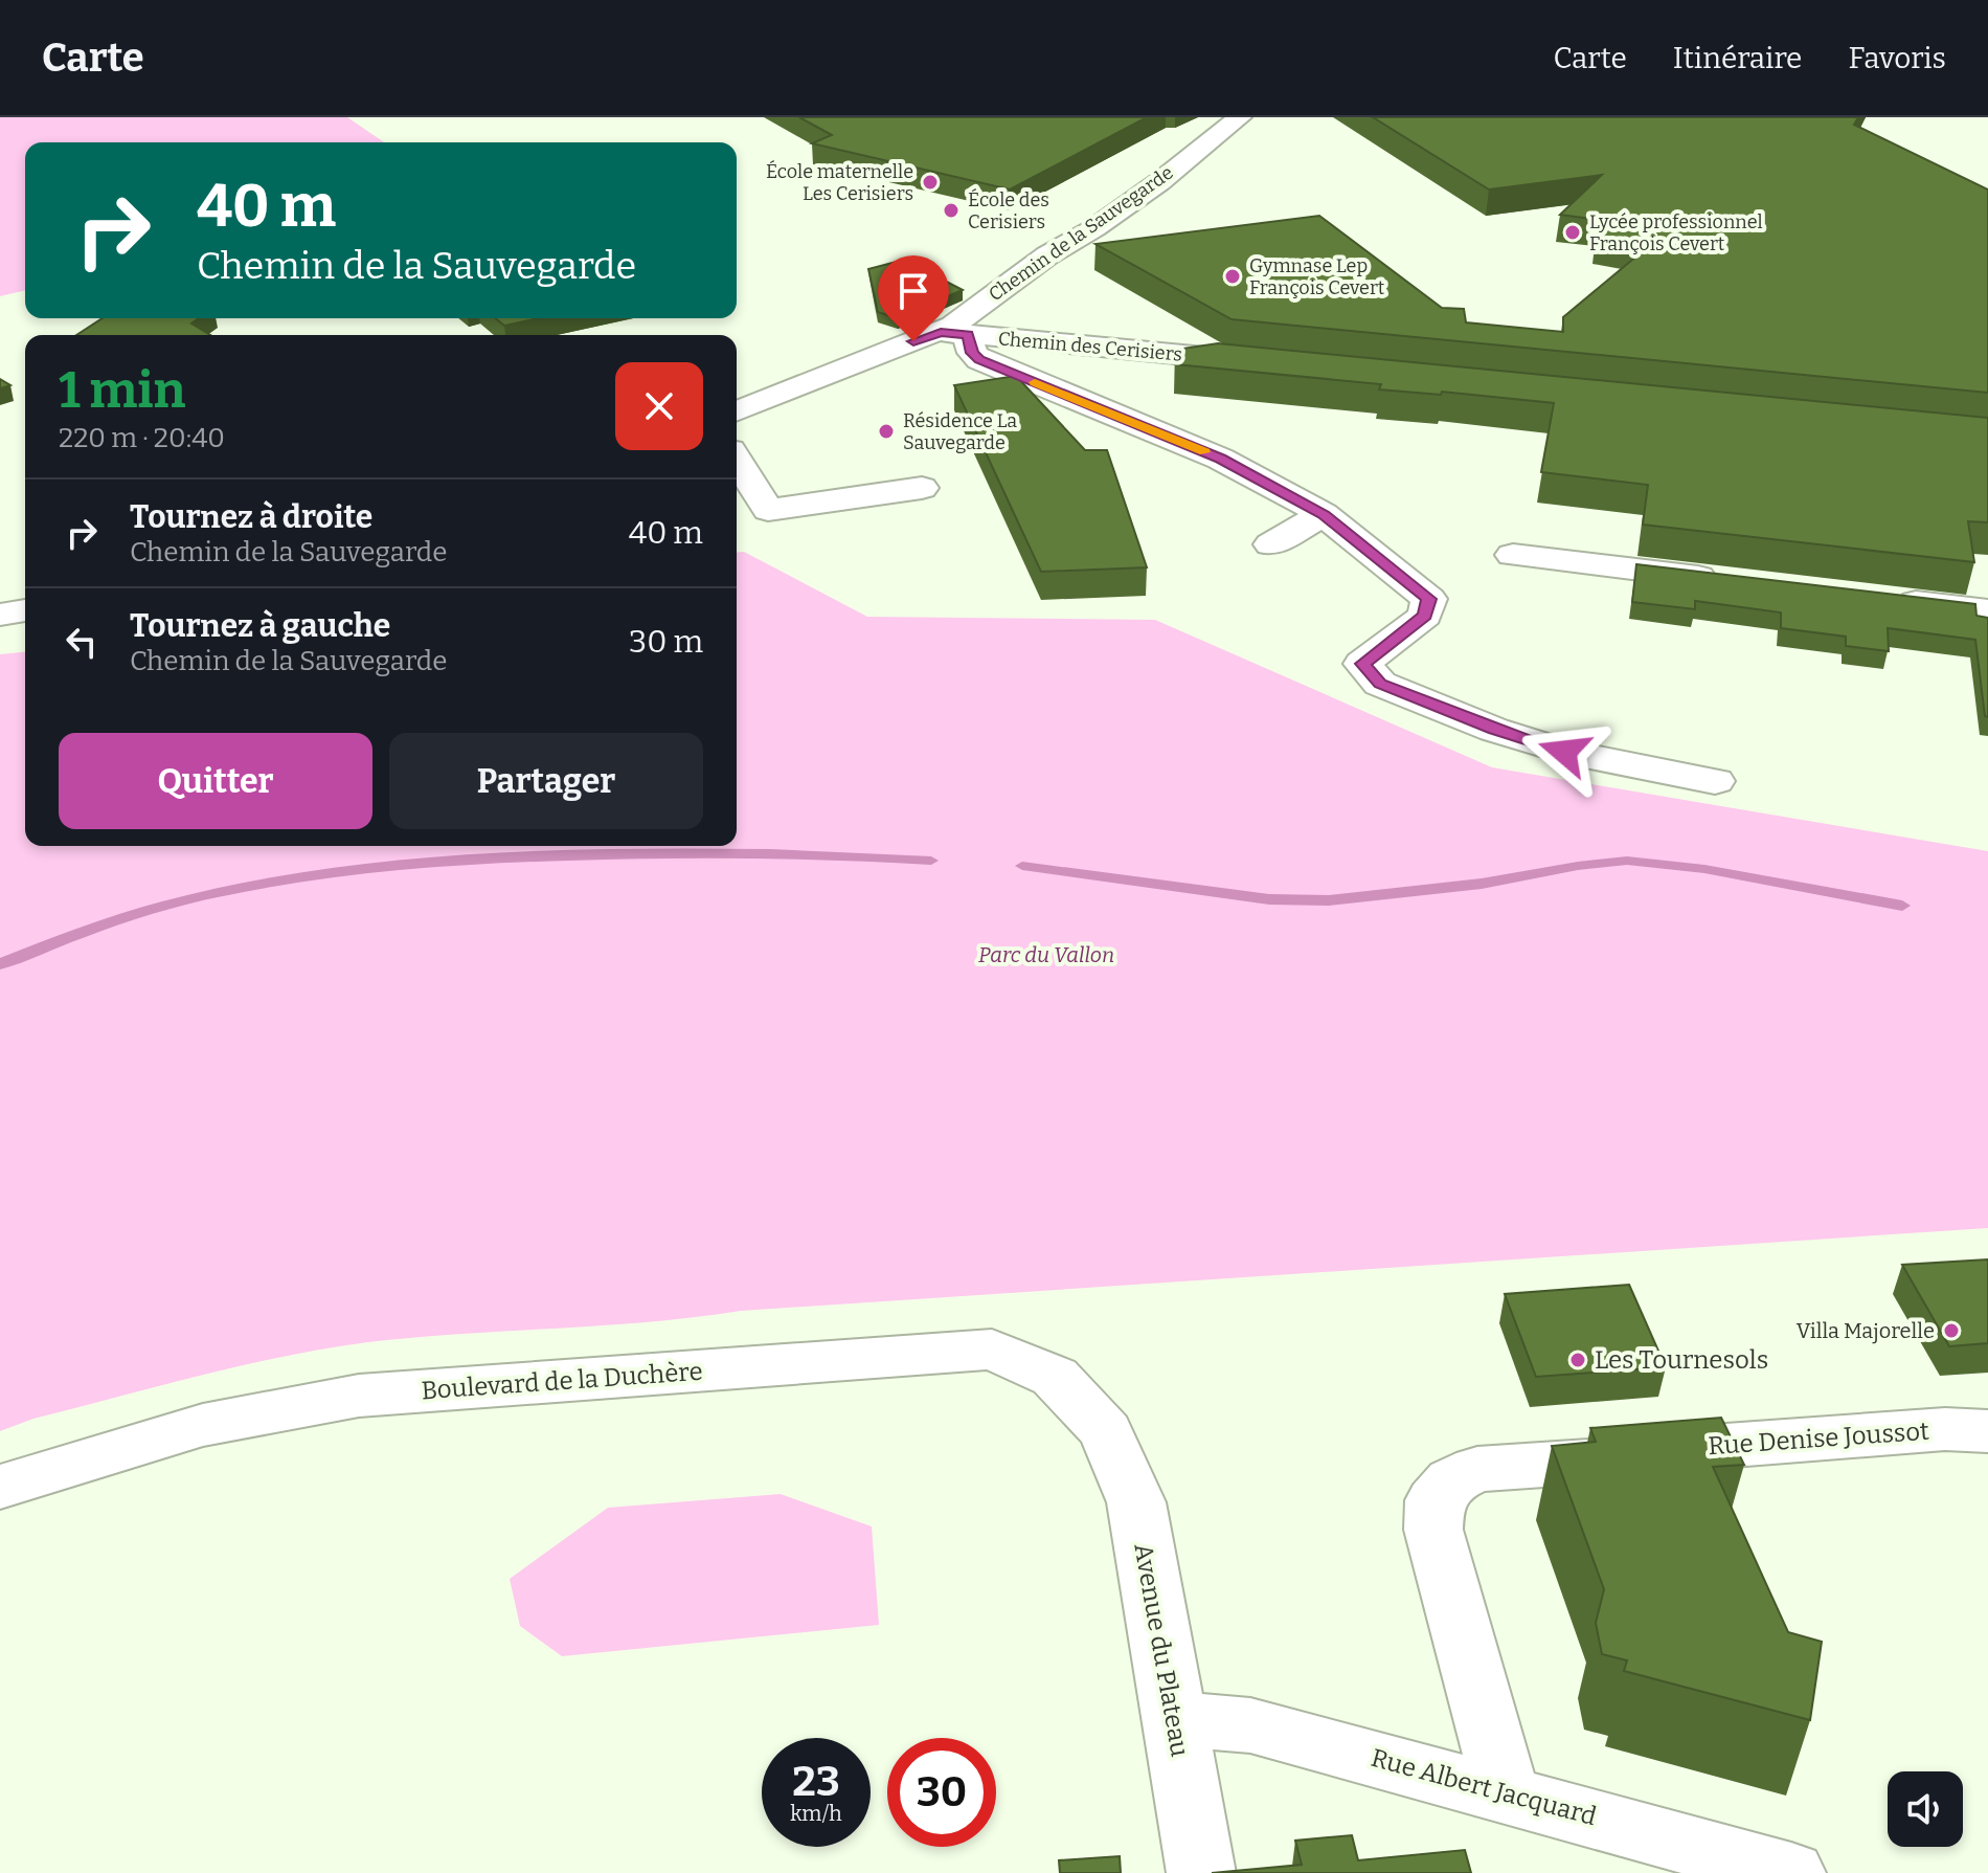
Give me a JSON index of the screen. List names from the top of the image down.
{
  "streets": {
    "street": [
      "Chemin de la Sauvegarde",
      "Chemin des Cerisiers",
      "Boulevard de la Duchère",
      "Rue Denise Joussot",
      "Avenue du Plateau",
      "Rue Albert Jacquard"
    ]
  },
  "crossings": [
    ["Chemin de la Sauvegarde", "Chemin des Cerisiers"],
    ["Boulevard de la Duchère", "Avenue du Plateau"],
    ["Rue Denise Joussot", "Rue Albert Jacquard"],
    ["Avenue du Plateau", "Rue Albert Jacquard"]
  ],
  "parks": ["Parc du Vallon"],
  "places": [
    "École maternelle Les Cerisiers",
    "École des Cerisiers",
    "Lycée professionnel François Cevert",
    "Gymnase Lep François Cevert",
    "Résidence La Sauvegarde",
    "Villa Majorelle",
    "Les Tournesols"
  ],
  "page": {
    "header": "Carte",
    "nav": ["Carte", "Itinéraire", "Favoris"],
    "turn": ["40 m", "Chemin de la Sauvegarde"],
    "heading": ["1 min", "220 m · 20:40"],
    "list": [
      {
        "name": "Tournez à droite",
        "note": "Chemin de la Sauvegarde",
        "value": "40 m"
      },
      {
        "name": "Tournez à gauche",
        "note": "Chemin de la Sauvegarde",
        "value": "30 m"
      }
    ],
    "buttons": ["Quitter", "Partager"],
    "speed": "23 km/h",
    "limit": "30"
  }
}
